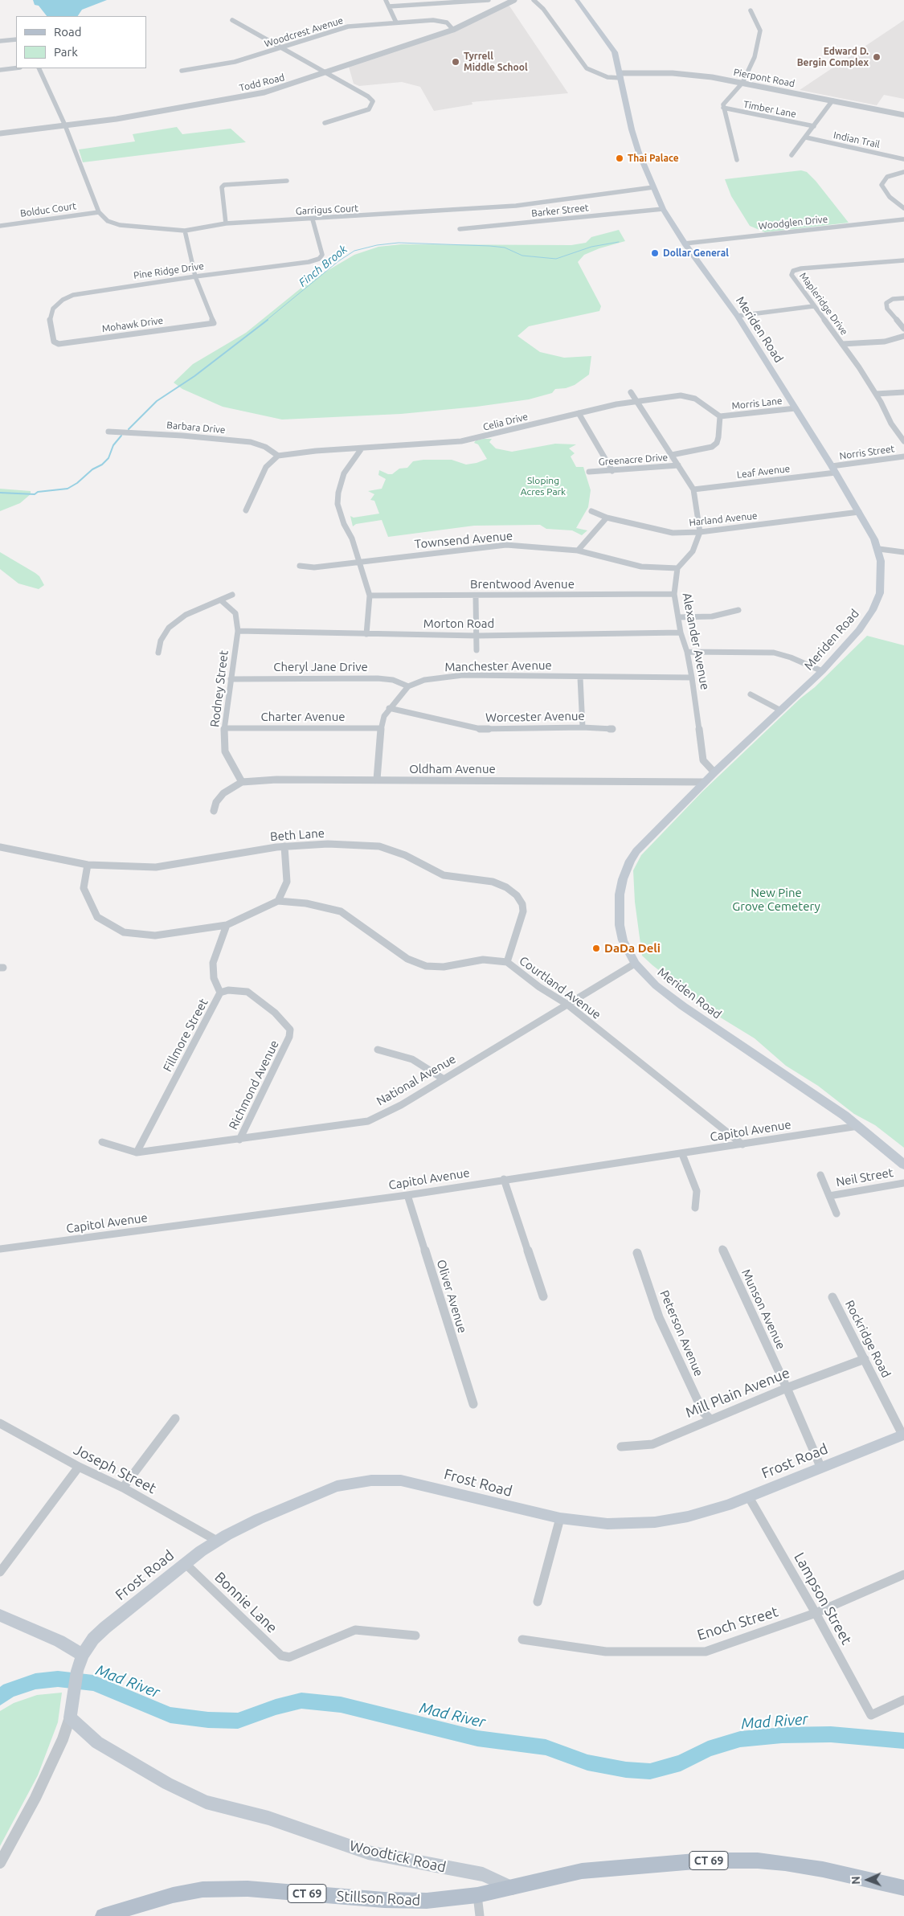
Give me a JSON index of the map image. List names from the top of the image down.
{
  "streets": {
    "main road": [
      "Meriden Road",
      "Frost Road",
      "Woodtick Road",
      "CT 69",
      "Stillson Road"
    ],
    "street": [
      "Woodcrest Avenue",
      "Pierpont Road",
      "Todd Road",
      "Timber Lane",
      "Indian Trail",
      "Bolduc Court",
      "Garrigus Court",
      "Barker Street",
      "Woodglen Drive",
      "Pine Ridge Drive",
      "Mapleridge Drive",
      "Mohawk Drive",
      "Morris Lane",
      "Celia Drive",
      "Barbara Drive",
      "Norris Street",
      "Greenacre Drive",
      "Leaf Avenue",
      "Harland Avenue",
      "Townsend Avenue",
      "Brentwood Avenue",
      "Morton Road",
      "Alexander Avenue",
      "Manchester Avenue",
      "Cheryl Jane Drive",
      "Rodney Street",
      "Charter Avenue",
      "Worcester Avenue",
      "Oldham Avenue",
      "Beth Lane",
      "Courtland Avenue",
      "Fillmore Street",
      "National Avenue",
      "Richmond Avenue",
      "Capitol Avenue",
      "Neil Street",
      "Oliver Avenue",
      "Munson Avenue",
      "Peterson Avenue",
      "Rockridge Road",
      "Mill Plain Avenue",
      "Joseph Street",
      "Lampson Street",
      "Bonnie Lane",
      "Enoch Street"
    ]
  },
  "crossings": [
    ["Woodcrest Avenue", "Todd Road"],
    ["Pierpont Road", "Meriden Road"],
    ["Bolduc Court", "Garrigus Court"],
    ["Garrigus Court", "Meriden Road"],
    ["Barker Street", "Meriden Road"],
    ["Woodglen Drive", "Meriden Road"],
    ["Pine Ridge Drive", "Mohawk Drive"],
    ["Meriden Road", "Morris Lane"],
    ["Meriden Road", "Norris Street"],
    ["Meriden Road", "Leaf Avenue"],
    ["Meriden Road", "Harland Avenue"],
    ["Meriden Road", "Alexander Avenue"],
    ["Meriden Road", "Oldham Avenue"],
    ["Meriden Road", "National Avenue"],
    ["Meriden Road", "Capitol Avenue"],
    ["Morris Lane", "Celia Drive"],
    ["Celia Drive", "Barbara Drive"],
    ["Norris Street", "Leaf Avenue"],
    ["Townsend Avenue", "Alexander Avenue"],
    ["Brentwood Avenue", "Alexander Avenue"],
    ["Morton Road", "Alexander Avenue"],
    ["Morton Road", "Rodney Street"],
    ["Alexander Avenue", "Manchester Avenue"],
    ["Manchester Avenue", "Cheryl Jane Drive"],
    ["Manchester Avenue", "Charter Avenue"],
    ["Manchester Avenue", "Worcester Avenue"],
    ["Manchester Avenue", "Oldham Avenue"],
    ["Cheryl Jane Drive", "Rodney Street"],
    ["Rodney Street", "Charter Avenue"],
    ["Rodney Street", "Oldham Avenue"],
    ["Beth Lane", "Courtland Avenue"],
    ["Courtland Avenue", "Fillmore Street"],
    ["Courtland Avenue", "National Avenue"],
    ["Courtland Avenue", "Capitol Avenue"],
    ["Fillmore Street", "National Avenue"],
    ["Fillmore Street", "Richmond Avenue"],
    ["National Avenue", "Richmond Avenue"],
    ["Capitol Avenue", "Oliver Avenue"],
    ["Munson Avenue", "Mill Plain Avenue"],
    ["Munson Avenue", "Frost Road"],
    ["Peterson Avenue", "Mill Plain Avenue"],
    ["Rockridge Road", "Mill Plain Avenue"],
    ["Rockridge Road", "Frost Road"],
    ["Frost Road", "Joseph Street"],
    ["Frost Road", "Lampson Street"],
    ["Frost Road", "Bonnie Lane"],
    ["Lampson Street", "Enoch Street"],
    ["Woodtick Road", "CT 69"],
    ["Woodtick Road", "Stillson Road"],
    ["CT 69", "Stillson Road"]
  ],
  "water": ["Finch Brook", "Mad River"],
  "parks": ["Sloping Acres Park", "New Pine Grove Cemetery"],
  "places": [
    "Edward D. Bergin Complex",
    "Tyrrell Middle School",
    "Thai Palace",
    "Dollar General",
    "DaDa Deli"
  ],
  "legend": ["Road", "Park"],
  "north": "left"
}
